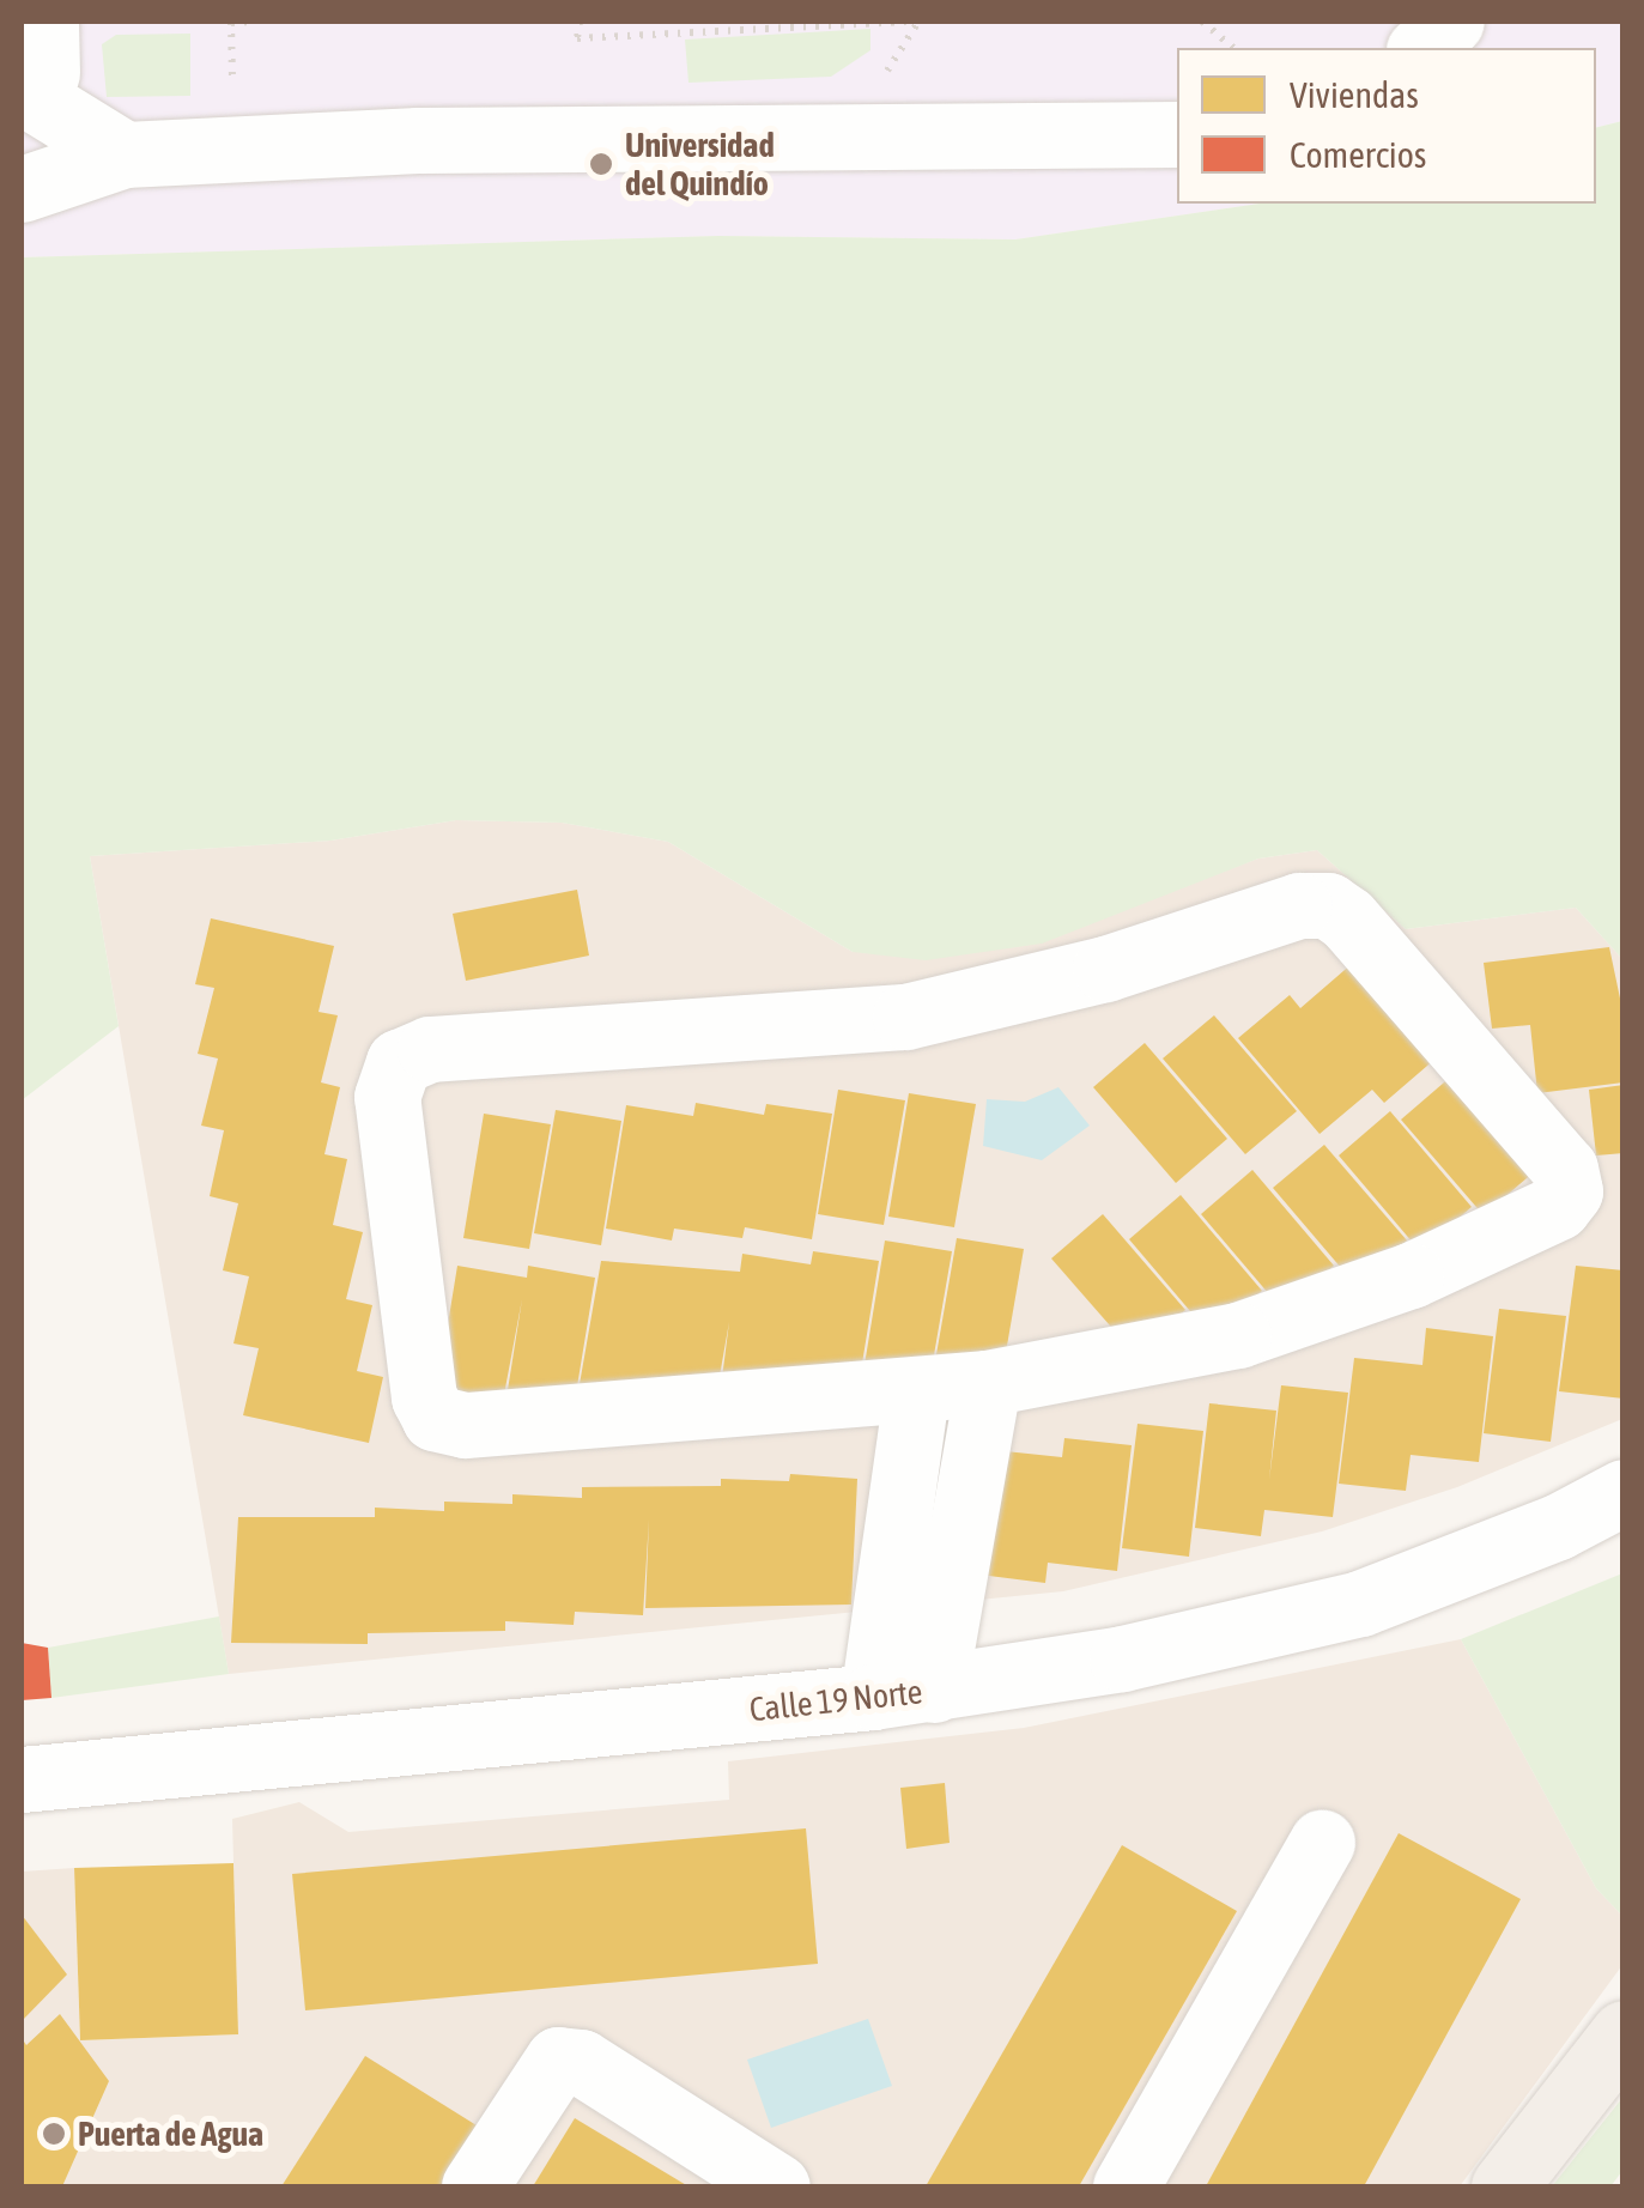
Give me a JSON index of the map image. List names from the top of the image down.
{
  "streets": {
    "street": ["Calle 19 Norte"]
  },
  "places": ["Universidad del Quindío", "Puerta de Agua"],
  "legend": ["Viviendas", "Comercios"]
}
